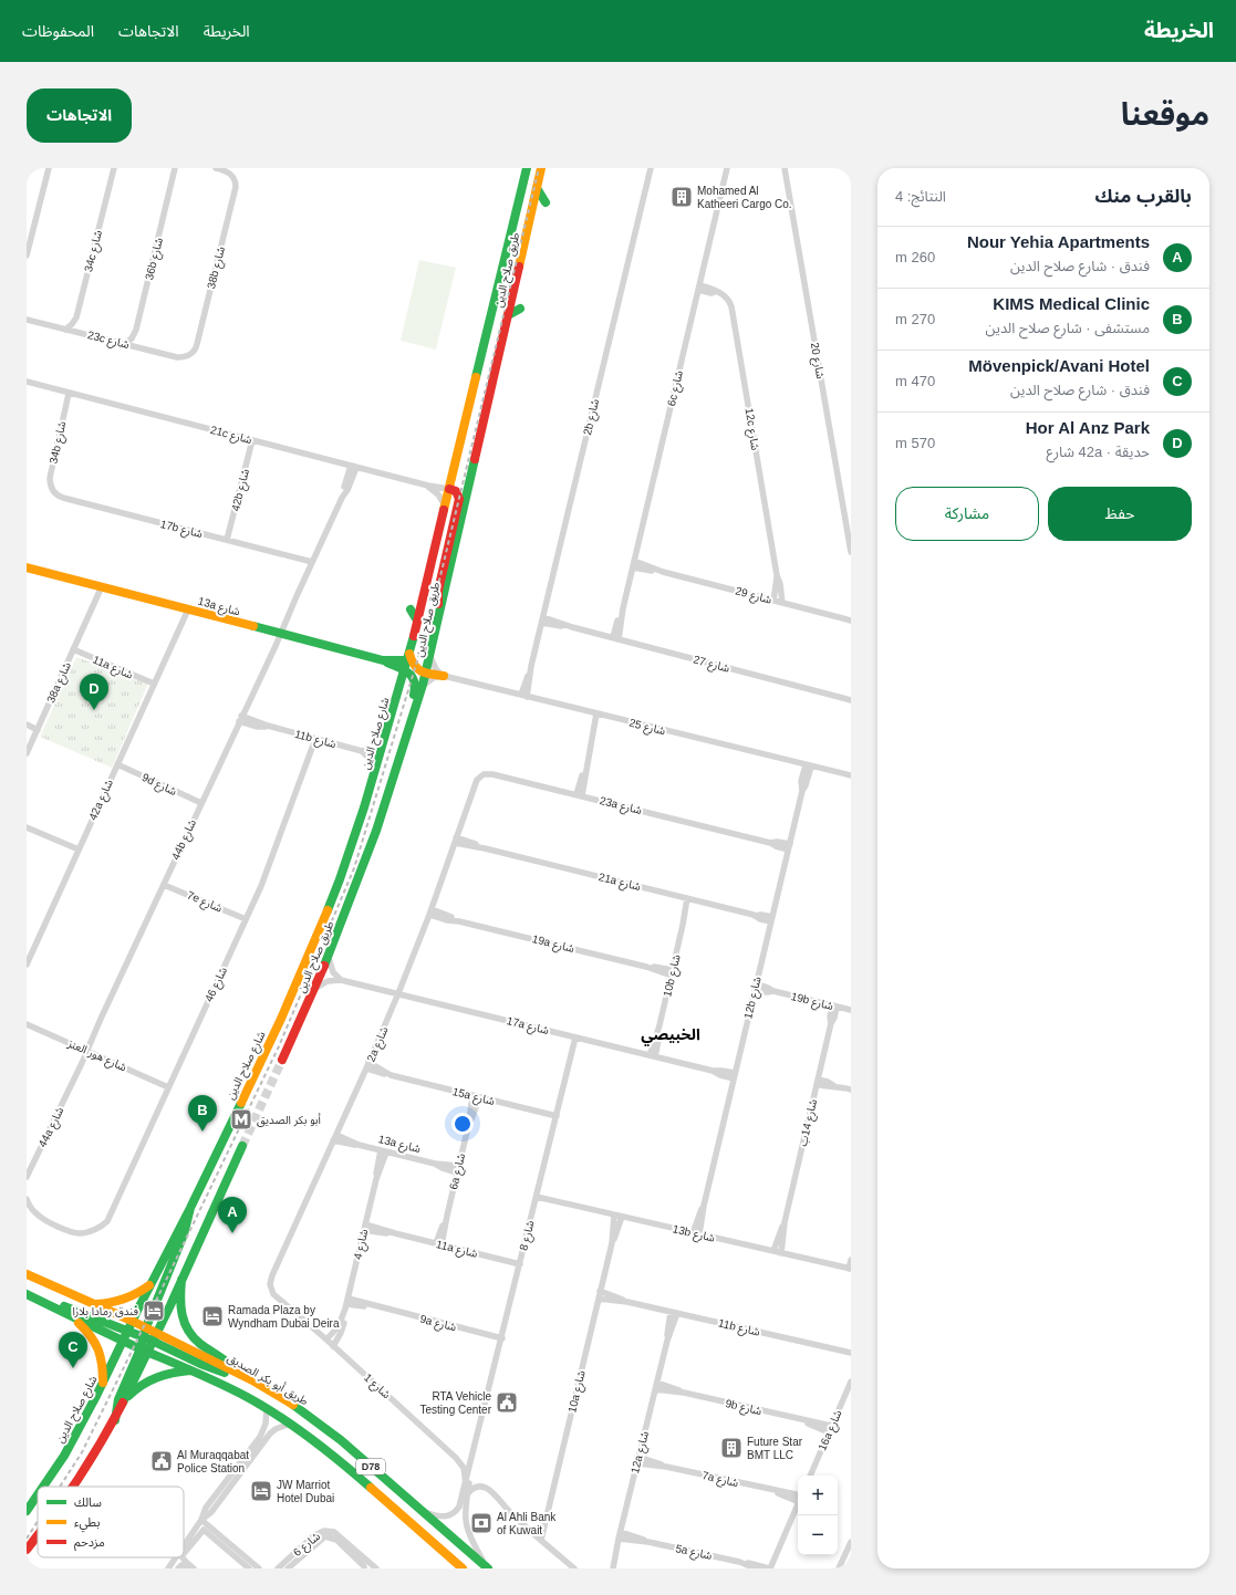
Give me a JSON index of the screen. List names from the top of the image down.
{
  "streets": {
    "main road": [
      "طريق صلاح الدين",
      "13a شارع",
      "شارع صلاح الدين",
      "طريق أبو بكر الصديق",
      "D78"
    ],
    "street": [
      "34c شارع",
      "36b شارع",
      "38b شارع",
      "23c شارع",
      "شارع 20",
      "6c شارع",
      "2b شارع",
      "12c شارع",
      "21c شارع",
      "34b شارع",
      "42b شارع",
      "17b شارع",
      "شارع 29",
      "شارع 27",
      "11a شارع",
      "38a شارع",
      "شارع 25",
      "11b شارع",
      "9d شارع",
      "42a شارع",
      "23a شارع",
      "44b شارع",
      "21a شارع",
      "7e شارع",
      "19a شارع",
      "10b شارع",
      "شارع 46",
      "12b شارع",
      "19b شارع",
      "17a شارع",
      "2a شارع",
      "شارع هور العنز",
      "15a شارع",
      "شارع 14ب",
      "44a شارع",
      "6a شارع",
      "13b شارع",
      "شارع 8",
      "شارع 4",
      "9a شارع",
      "شارع 1",
      "10a شارع",
      "9b شارع",
      "16a شارع",
      "12a شارع",
      "7a شارع",
      "شارع 6",
      "5a شارع"
    ]
  },
  "crossings": [
    ["34c شارع", "23c شارع"],
    ["36b شارع", "23c شارع"],
    ["38b شارع", "23c شارع"],
    ["طريق صلاح الدين", "21c شارع"],
    ["طريق صلاح الدين", "13a شارع"],
    ["طريق صلاح الدين", "شارع صلاح الدين"],
    ["طريق صلاح الدين", "17a شارع"],
    ["6c شارع", "12c شارع"],
    ["6c شارع", "شارع 29"],
    ["6c شارع", "شارع 27"],
    ["2b شارع", "شارع 27"],
    ["2b شارع", "شارع 25"],
    ["12c شارع", "شارع 29"],
    ["21c شارع", "34b شارع"],
    ["21c شارع", "42b شارع"],
    ["21c شارع", "44b شارع"],
    ["34b شارع", "17b شارع"],
    ["42b شارع", "17b شارع"],
    ["17b شارع", "44b شارع"],
    ["13a شارع", "38a شارع"],
    ["13a شارع", "شارع صلاح الدين"],
    ["13a شارع", "42a شارع"],
    ["13a شارع", "44b شارع"],
    ["13a شارع", "2a شارع"],
    ["13a شارع", "6a شارع"],
    ["13a شارع", "شارع 4"],
    ["11a شارع", "38a شارع"],
    ["11a شارع", "42a شارع"],
    ["11a شارع", "6a شارع"],
    ["11a شارع", "شارع 8"],
    ["11a شارع", "شارع 4"],
    ["شارع 25", "12b شارع"],
    ["شارع صلاح الدين", "D78"],
    ["11b شارع", "44b شارع"],
    ["11b شارع", "شارع 46"],
    ["11b شارع", "10a شارع"],
    ["11b شارع", "12a شارع"],
    ["9d شارع", "42a شارع"],
    ["9d شارع", "44b شارع"],
    ["23a شارع", "12b شارع"],
    ["23a شارع", "2a شارع"],
    ["44b شارع", "7e شارع"],
    ["44b شارع", "شارع هور العنز"],
    ["44b شارع", "44a شارع"],
    ["21a شارع", "10b شارع"],
    ["21a شارع", "12b شارع"],
    ["21a شارع", "2a شارع"],
    ["7e شارع", "شارع 46"],
    ["19a شارع", "10b شارع"],
    ["19a شارع", "2a شارع"],
    ["10b شارع", "17a شارع"],
    ["شارع 46", "شارع هور العنز"],
    ["12b شارع", "19b شارع"],
    ["12b شارع", "17a شارع"],
    ["12b شارع", "13b شارع"],
    ["19b شارع", "شارع 14ب"],
    ["17a شارع", "2a شارع"],
    ["17a شارع", "شارع 8"],
    ["2a شارع", "15a شارع"],
    ["2a شارع", "شارع 1"],
    ["شارع هور العنز", "44a شارع"],
    ["15a شارع", "6a شارع"],
    ["15a شارع", "شارع 8"],
    ["شارع 14ب", "13b شارع"],
    ["13b شارع", "شارع 8"],
    ["13b شارع", "10a شارع"],
    ["شارع 8", "9a شارع"],
    ["شارع 8", "طريق أبو بكر الصديق"],
    ["شارع 8", "شارع 1"],
    ["شارع 4", "9a شارع"],
    ["شارع 4", "شارع 1"],
    ["9b شارع", "16a شارع"],
    ["9b شارع", "12a شارع"],
    ["12a شارع", "7a شارع"],
    ["12a شارع", "5a شارع"]
  ],
  "districts": ["الخبيصي"],
  "places": {
    "building": ["Mohamed Al Katheeri Cargo Co.", "Future Star BMT LLC"],
    "metro station": ["أبو بكر الصديق"],
    "hotel": ["فندق رمادا بلازا", "Ramada Plaza by Wyndham Dubai Deira", "JW Marriot Hotel Dubai"],
    "public building": ["RTA Vehicle Testing Center", "Al Muraqqabat Police Station"],
    "bank": ["Al Ahli Bank of Kuwait"]
  },
  "legend": ["سالك", "بطيء", "مزدحم"],
  "page": {
    "header": "الخريطة",
    "nav": ["الخريطة", "الاتجاهات", "المحفوظات"],
    "title": "موقعنا",
    "buttons": [
      "الاتجاهات",
      ["حفظ", "مشاركة"]
    ],
    "heading": ["بالقرب منك", "النتائج: 4"],
    "list": [
      {
        "mark": "A",
        "name": "Nour Yehia Apartments",
        "note": "فندق · شارع صلاح الدين",
        "value": "260 m"
      },
      {
        "mark": "B",
        "name": "KIMS Medical Clinic",
        "note": "مستشفى · شارع صلاح الدين",
        "value": "270 m"
      },
      {
        "mark": "C",
        "name": "Mövenpick/Avani Hotel",
        "note": "فندق · شارع صلاح الدين",
        "value": "470 m"
      },
      {
        "mark": "D",
        "name": "Hor Al Anz Park",
        "note": "حديقة · 42a شارع",
        "value": "570 m"
      }
    ],
    "pins": [
      "D",
      "B",
      "A",
      "C"
    ],
    "map_buttons": ["+", "−"]
  }
}
